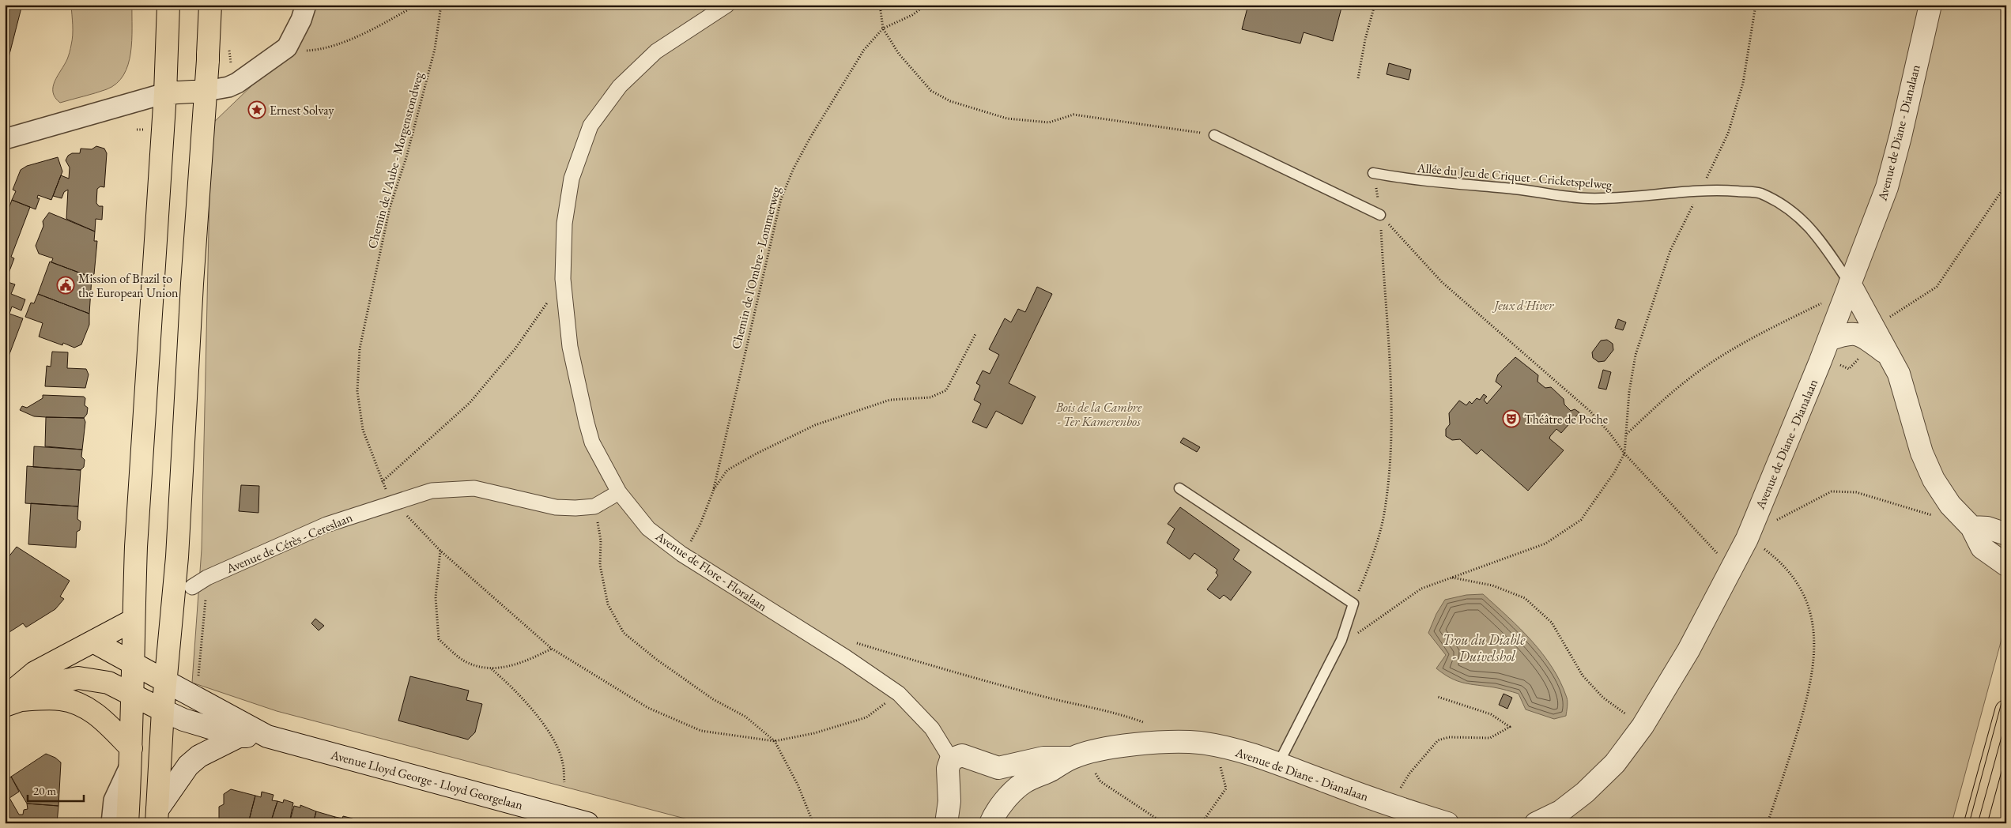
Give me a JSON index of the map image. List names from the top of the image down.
{
  "streets": {
    "street": [
      "Avenue de Diane - Dianalaan",
      "Avenue de Cérès - Cereslaan",
      "Avenue de Flore - Floralaan",
      "Avenue Lloyd George - Lloyd Georgelaan"
    ],
    "lane": ["Allée du Jeu de Criquet - Cricketspelweg"],
    "path": ["Chemin de l'Aube - Morgenstondweg", "Chemin de l'Ombre - Lommerweg"]
  },
  "crossings": [
    ["Avenue de Diane - Dianalaan", "Allée du Jeu de Criquet - Cricketspelweg"],
    ["Chemin de l'Aube - Morgenstondweg", "Avenue de Flore - Floralaan"],
    ["Chemin de l'Ombre - Lommerweg", "Avenue de Flore - Floralaan"],
    ["Avenue de Cérès - Cereslaan", "Avenue de Flore - Floralaan"]
  ],
  "water": ["Trou du Diable - Duivelshol"],
  "parks": ["Jeux d'Hiver", "Bois de la Cambre - Ter Kamerenbos"],
  "places": {
    "place": ["Ernest Solvay"],
    "public building": ["Mission of Brazil to the European Union"],
    "theatre": ["Théâtre de Poche"]
  },
  "scale_bar": "20 m"
}
